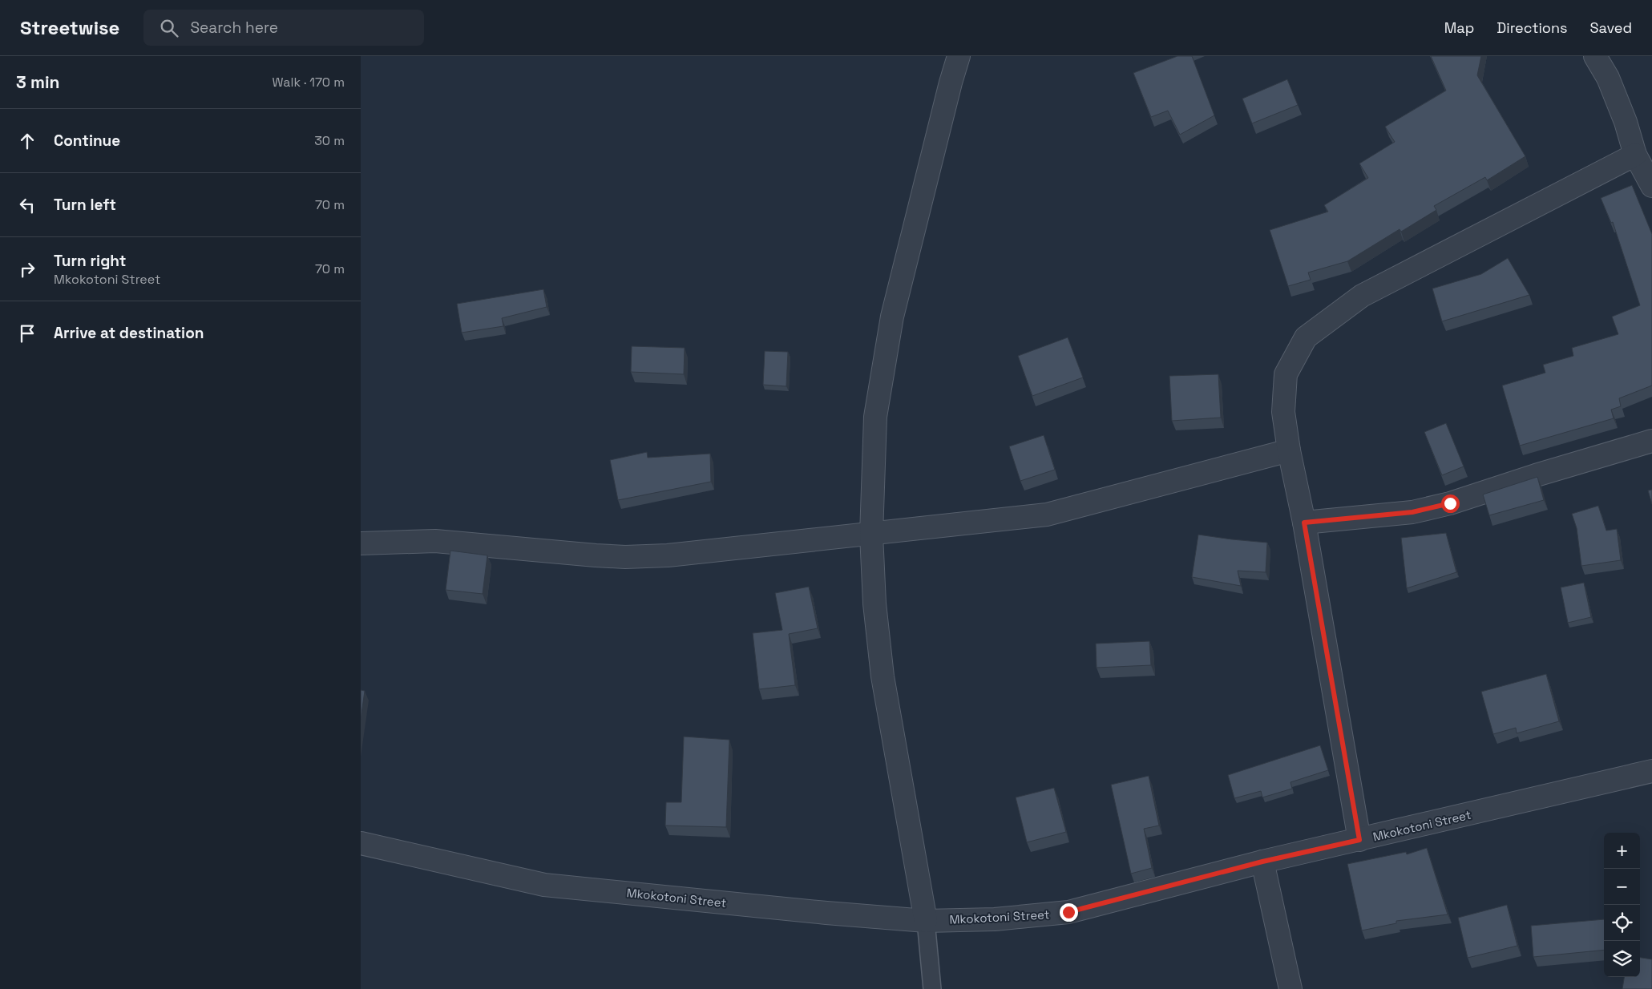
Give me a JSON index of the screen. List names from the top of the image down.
{
  "streets": {
    "street": ["Mkokotoni Street"]
  },
  "page": {
    "header": "Streetwise",
    "search": "Search here",
    "nav": ["Map", "Directions", "Saved"],
    "heading": ["3 min", "Walk · 170 m"],
    "list": [
      ["Continue", "30 m"],
      ["Turn left", "70 m"],
      ["Turn right", "Mkokotoni Street", "70 m"],
      "Arrive at destination"
    ],
    "map_buttons": ["+", "−"]
  }
}
